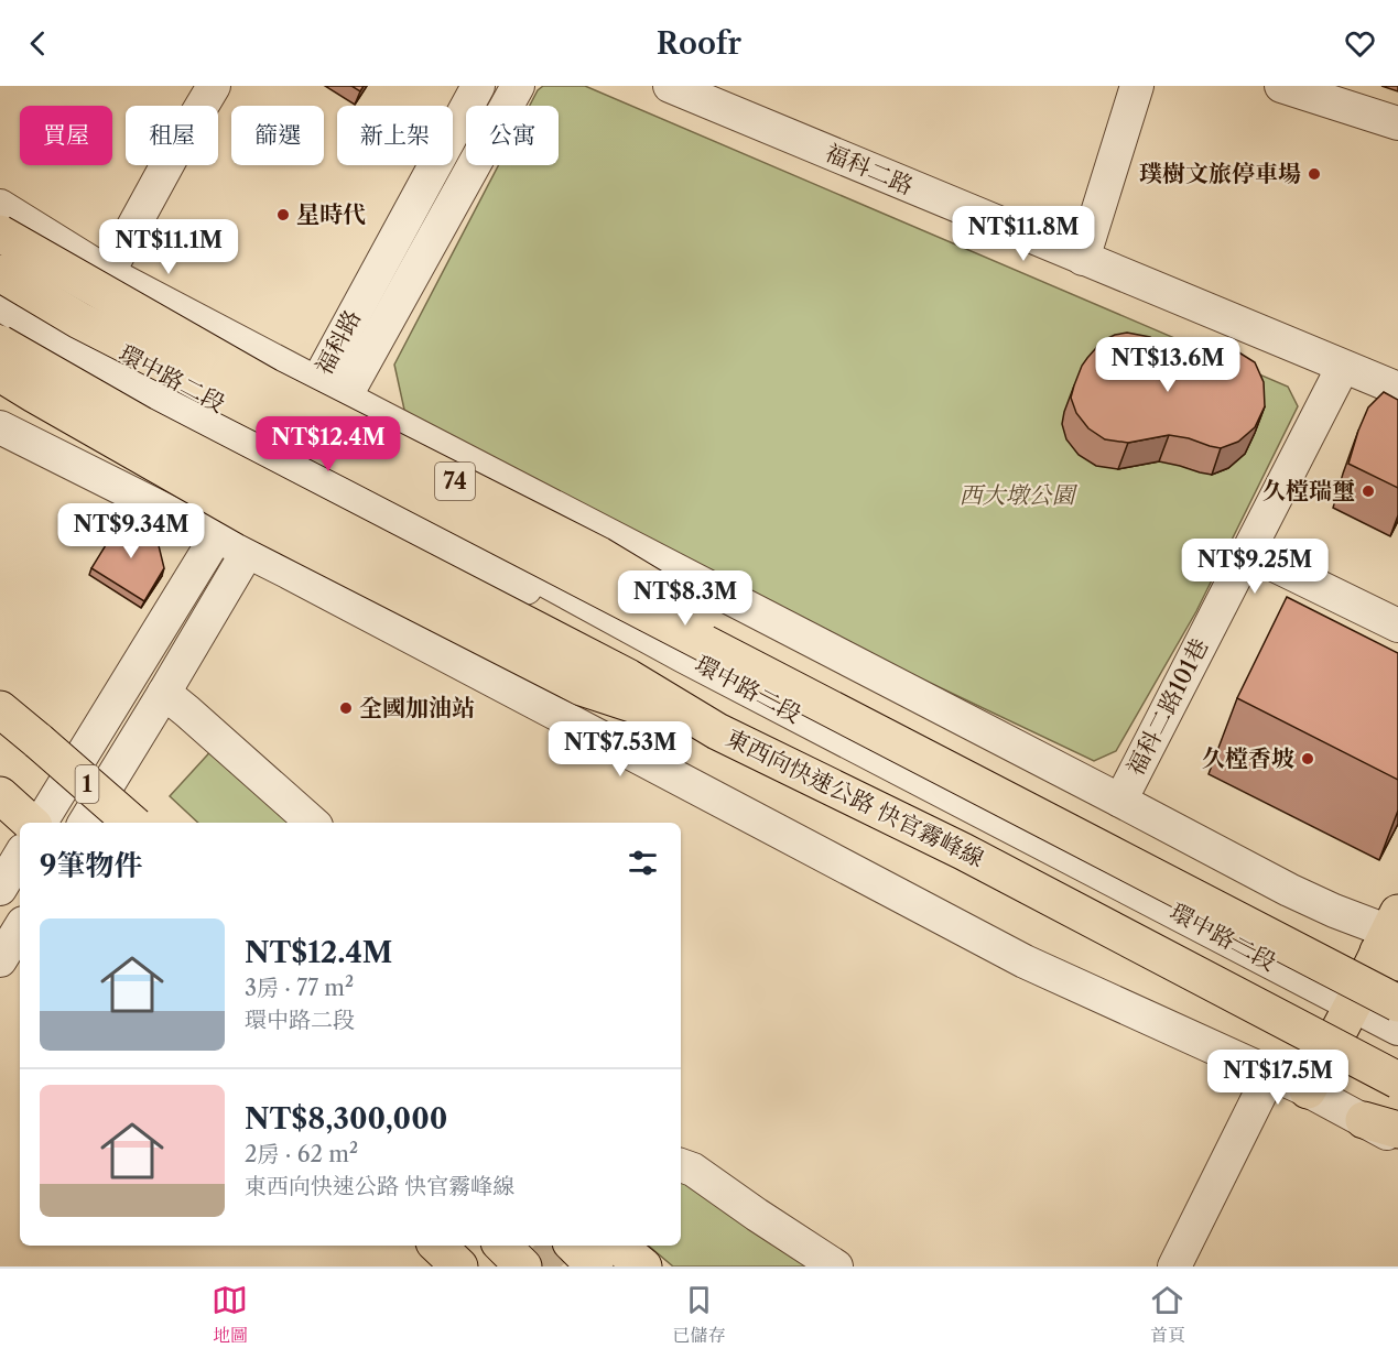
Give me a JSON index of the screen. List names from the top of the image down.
{
  "streets": {
    "main road": ["74", "1", "東西向快速公路 快官霧峰線"],
    "street": [
      "福科二路",
      "福科路",
      "環中路二段",
      "福科二路101巷"
    ]
  },
  "crossings": [
    ["福科二路", "福科二路101巷"],
    ["福科路", "環中路二段"]
  ],
  "parks": ["西大墩公園"],
  "places": [
    "璞樹文旅停車場",
    "星時代",
    "久樘瑞璽",
    "全國加油站",
    "久樘香坡"
  ],
  "page": {
    "header": "Roofr",
    "chip": [
      "買屋",
      "租屋",
      "篩選",
      "新上架",
      "公寓"
    ],
    "price": [
      "NT$11.8M",
      "NT$11.1M",
      "NT$13.6M",
      "NT$12.4M",
      "NT$9.34M",
      "NT$9.25M",
      "NT$8.3M",
      "NT$7.53M",
      "NT$17.5M"
    ],
    "heading": "9筆物件",
    "list": [
      {
        "name": "NT$12.4M",
        "note": "3房 · 77 m² · 環中路二段"
      },
      {
        "name": "NT$8,300,000",
        "note": "2房 · 62 m² · 東西向快速公路 快官霧峰線"
      }
    ],
    "tabs": ["地圖", "已儲存", "首頁"]
  }
}
